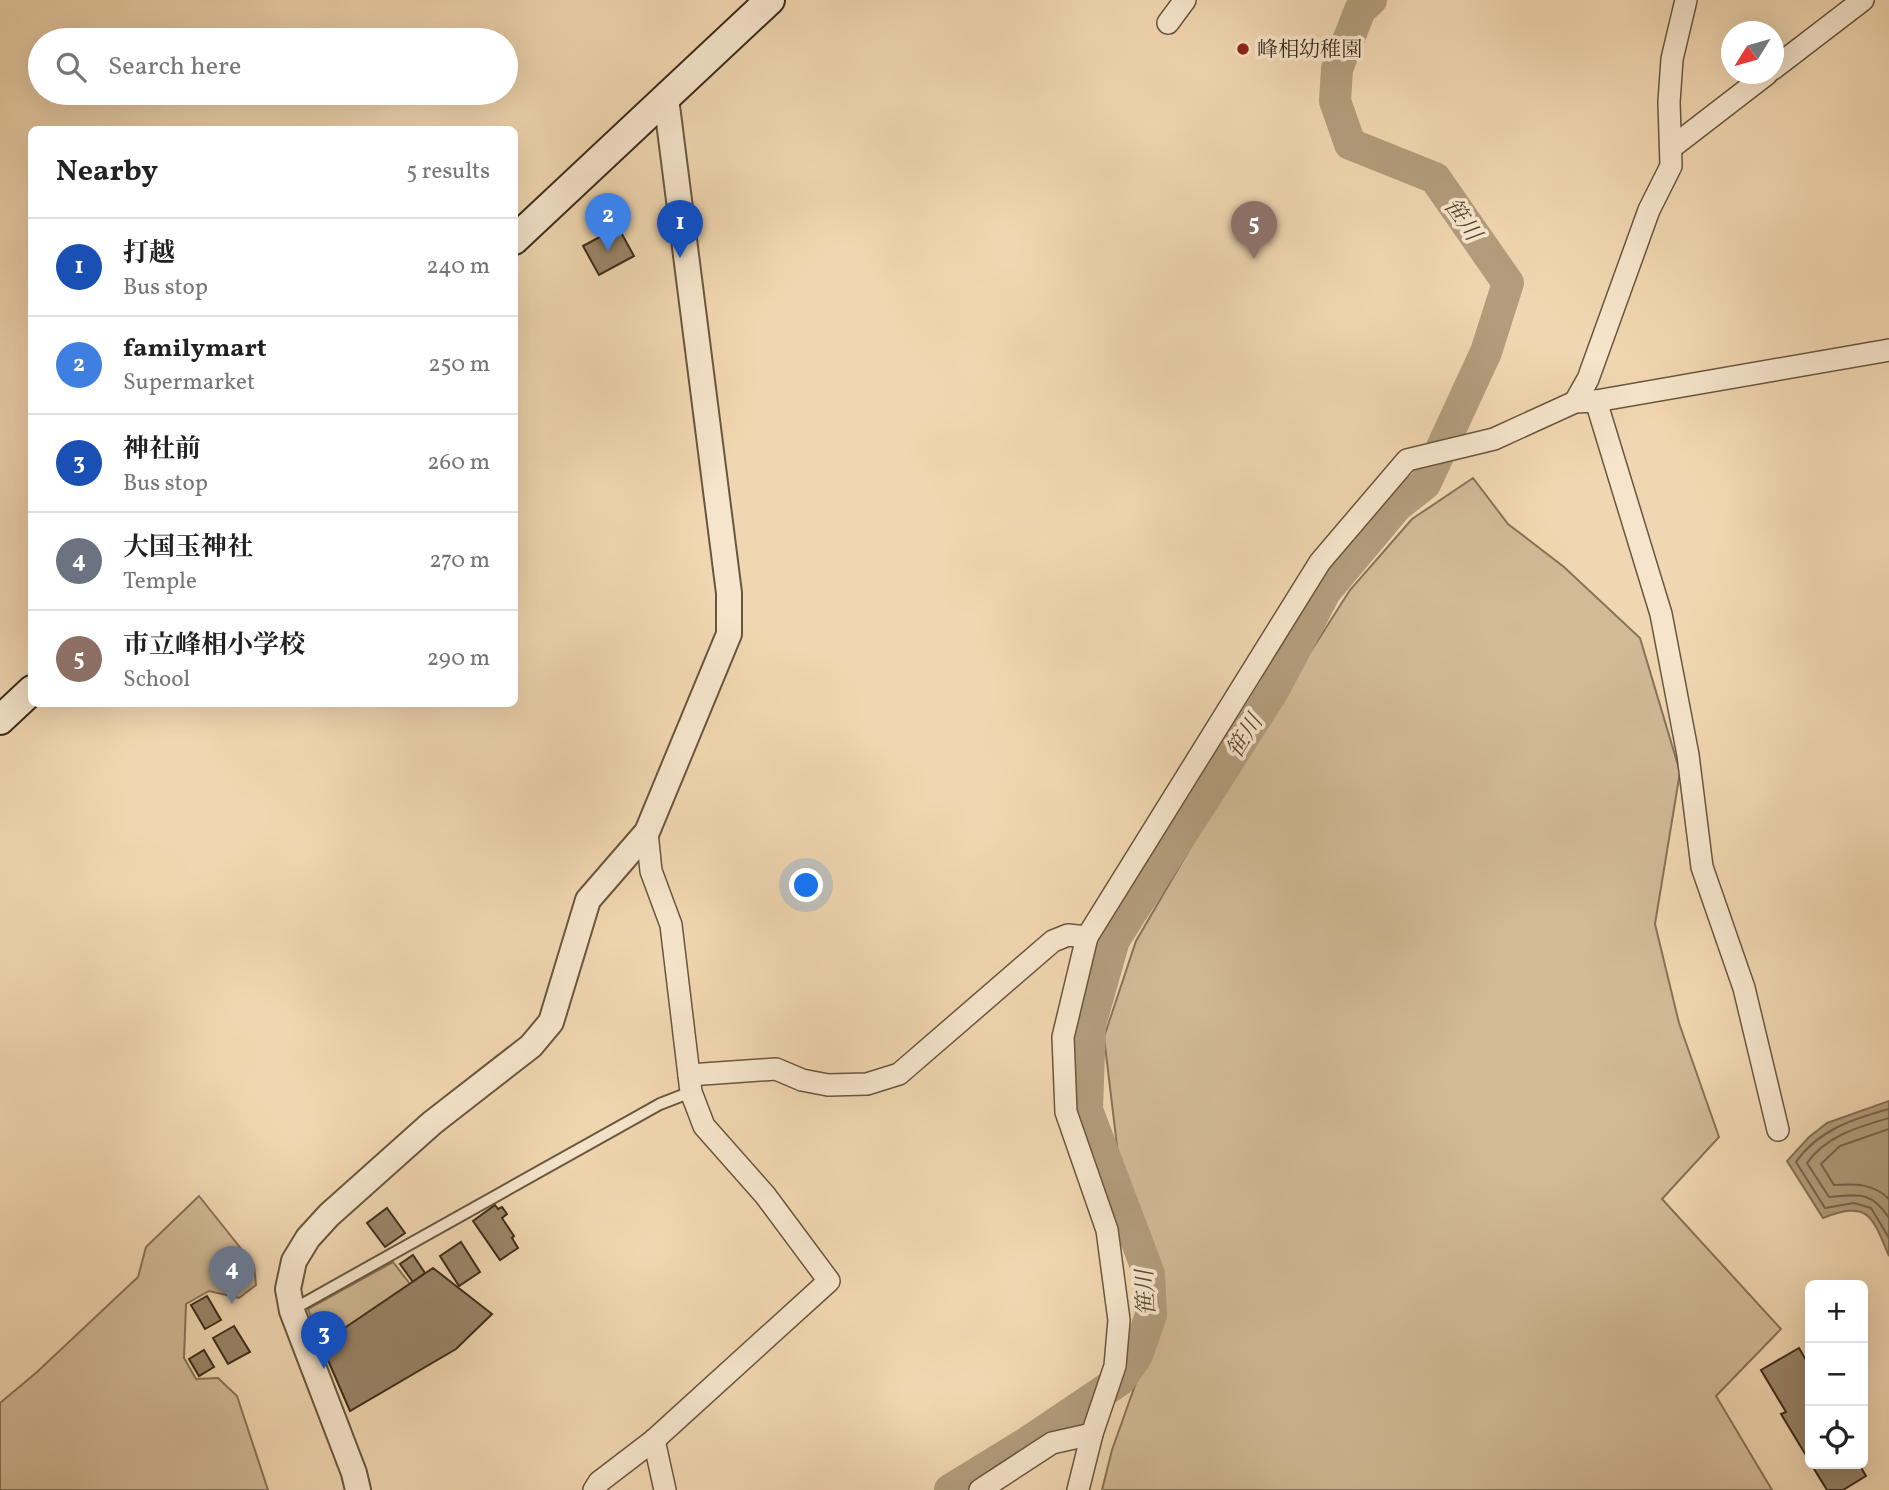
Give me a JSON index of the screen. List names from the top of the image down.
{
  "water": ["笹川"],
  "places": ["峰相幼稚園"],
  "north": "bottom left",
  "page": {
    "search": "Search here",
    "heading": ["Nearby", "5 results"],
    "pins": [
      "2",
      "1",
      "5",
      "4",
      "3"
    ],
    "list": [
      {
        "mark": "1",
        "name": "打越",
        "note": "Bus stop",
        "value": "240 m"
      },
      {
        "mark": "2",
        "name": "familymart",
        "note": "Supermarket",
        "value": "250 m"
      },
      {
        "mark": "3",
        "name": "神社前",
        "note": "Bus stop",
        "value": "260 m"
      },
      {
        "mark": "4",
        "name": "大国玉神社",
        "note": "Temple",
        "value": "270 m"
      },
      {
        "mark": "5",
        "name": "市立峰相小学校",
        "note": "School",
        "value": "290 m"
      }
    ],
    "map_buttons": ["+", "−"]
  }
}
